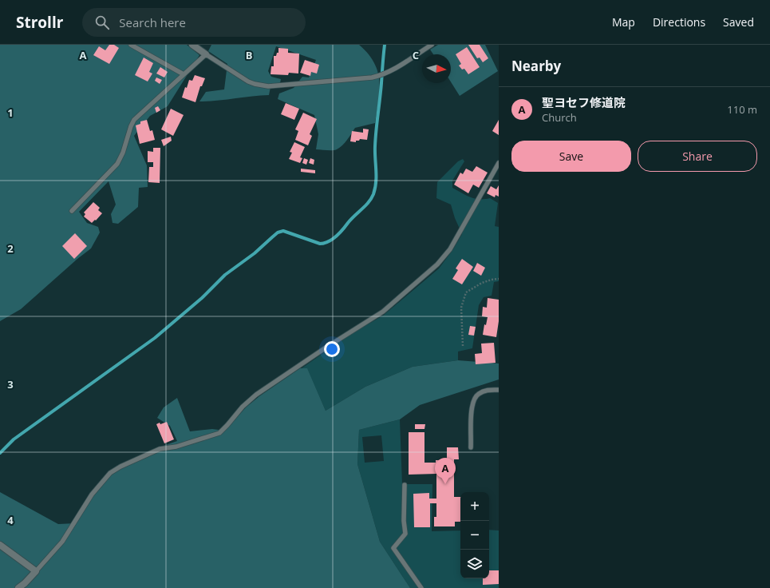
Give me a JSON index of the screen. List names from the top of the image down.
{
  "north": "right",
  "page": {
    "header": "Strollr",
    "search": "Search here",
    "nav": ["Map", "Directions", "Saved"],
    "heading": "Nearby",
    "list": [
      {
        "mark": "A",
        "name": "聖ヨセフ修道院",
        "note": "Church",
        "value": "110 m"
      }
    ],
    "buttons": ["Save", "Share"],
    "pins": "A",
    "map_buttons": ["+", "−"]
  },
  "grid": {
    "columns": ["A", "B", "C"],
    "rows": [
      "1",
      "2",
      "3",
      "4"
    ]
  }
}
